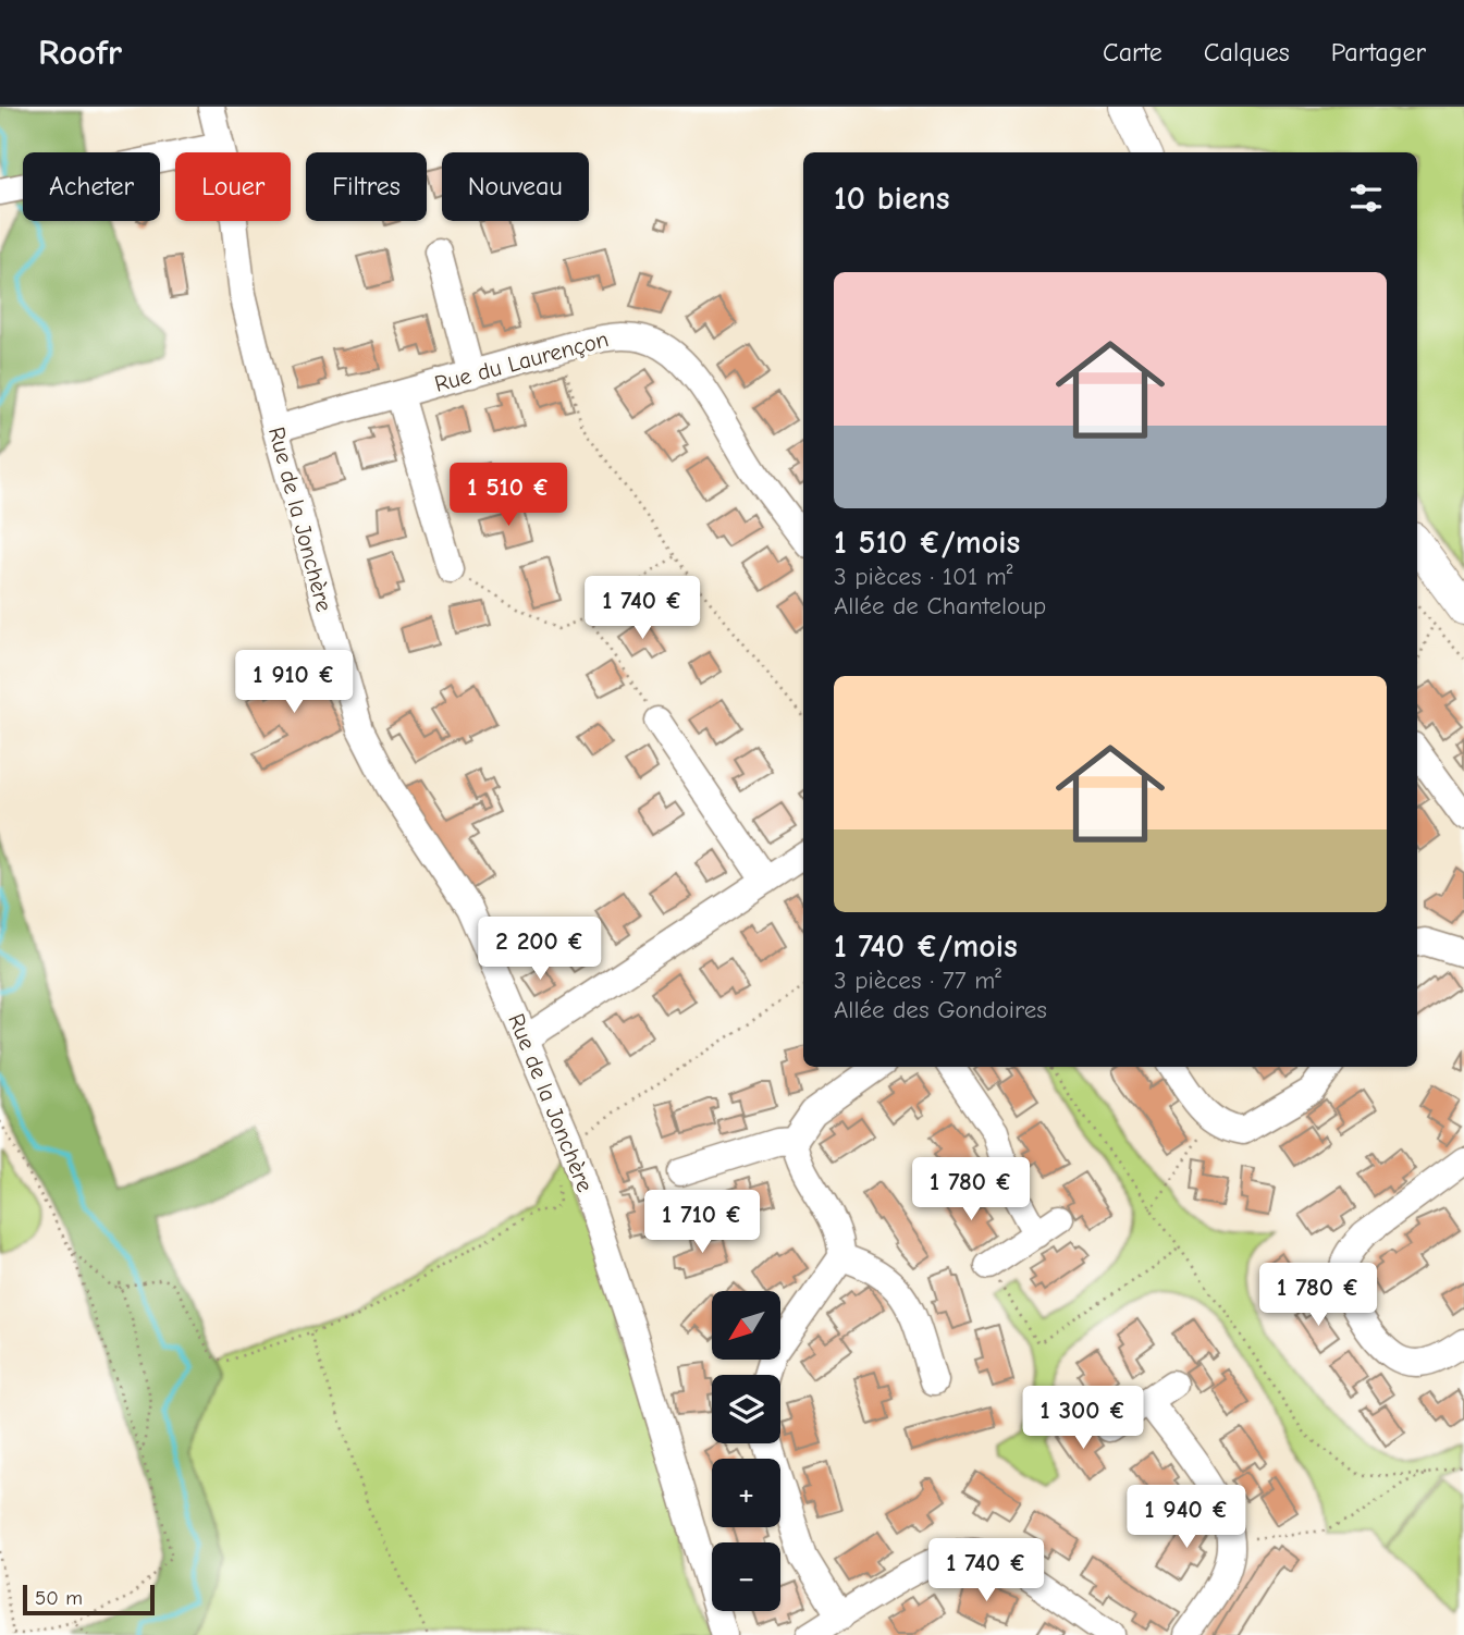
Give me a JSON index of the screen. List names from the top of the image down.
{
  "streets": {
    "street": ["Rue du Laurençon", "Rue de la Jonchère"]
  },
  "crossings": [
    ["Rue du Laurençon", "Rue de la Jonchère"]
  ],
  "scale_bar": "50 m",
  "north": "bottom left",
  "page": {
    "header": "Roofr",
    "nav": ["Carte", "Calques", "Partager"],
    "chip": [
      "Acheter",
      "Louer",
      "Filtres",
      "Nouveau"
    ],
    "heading": "10 biens",
    "list": [
      {
        "name": "1 510 €/mois",
        "note": "3 pièces · 101 m² · Allée de Chanteloup"
      },
      {
        "name": "1 740 €/mois",
        "note": "3 pièces · 77 m² · Allée des Gondoires"
      }
    ],
    "price": [
      "1 510 €",
      "1 740 €",
      "1 910 €",
      "2 200 €",
      "1 780 €",
      "1 710 €",
      "1 780 €",
      "1 300 €",
      "1 940 €",
      "1 740 €"
    ],
    "map_buttons": ["+", "−"],
    "scale": "50 m"
  }
}
